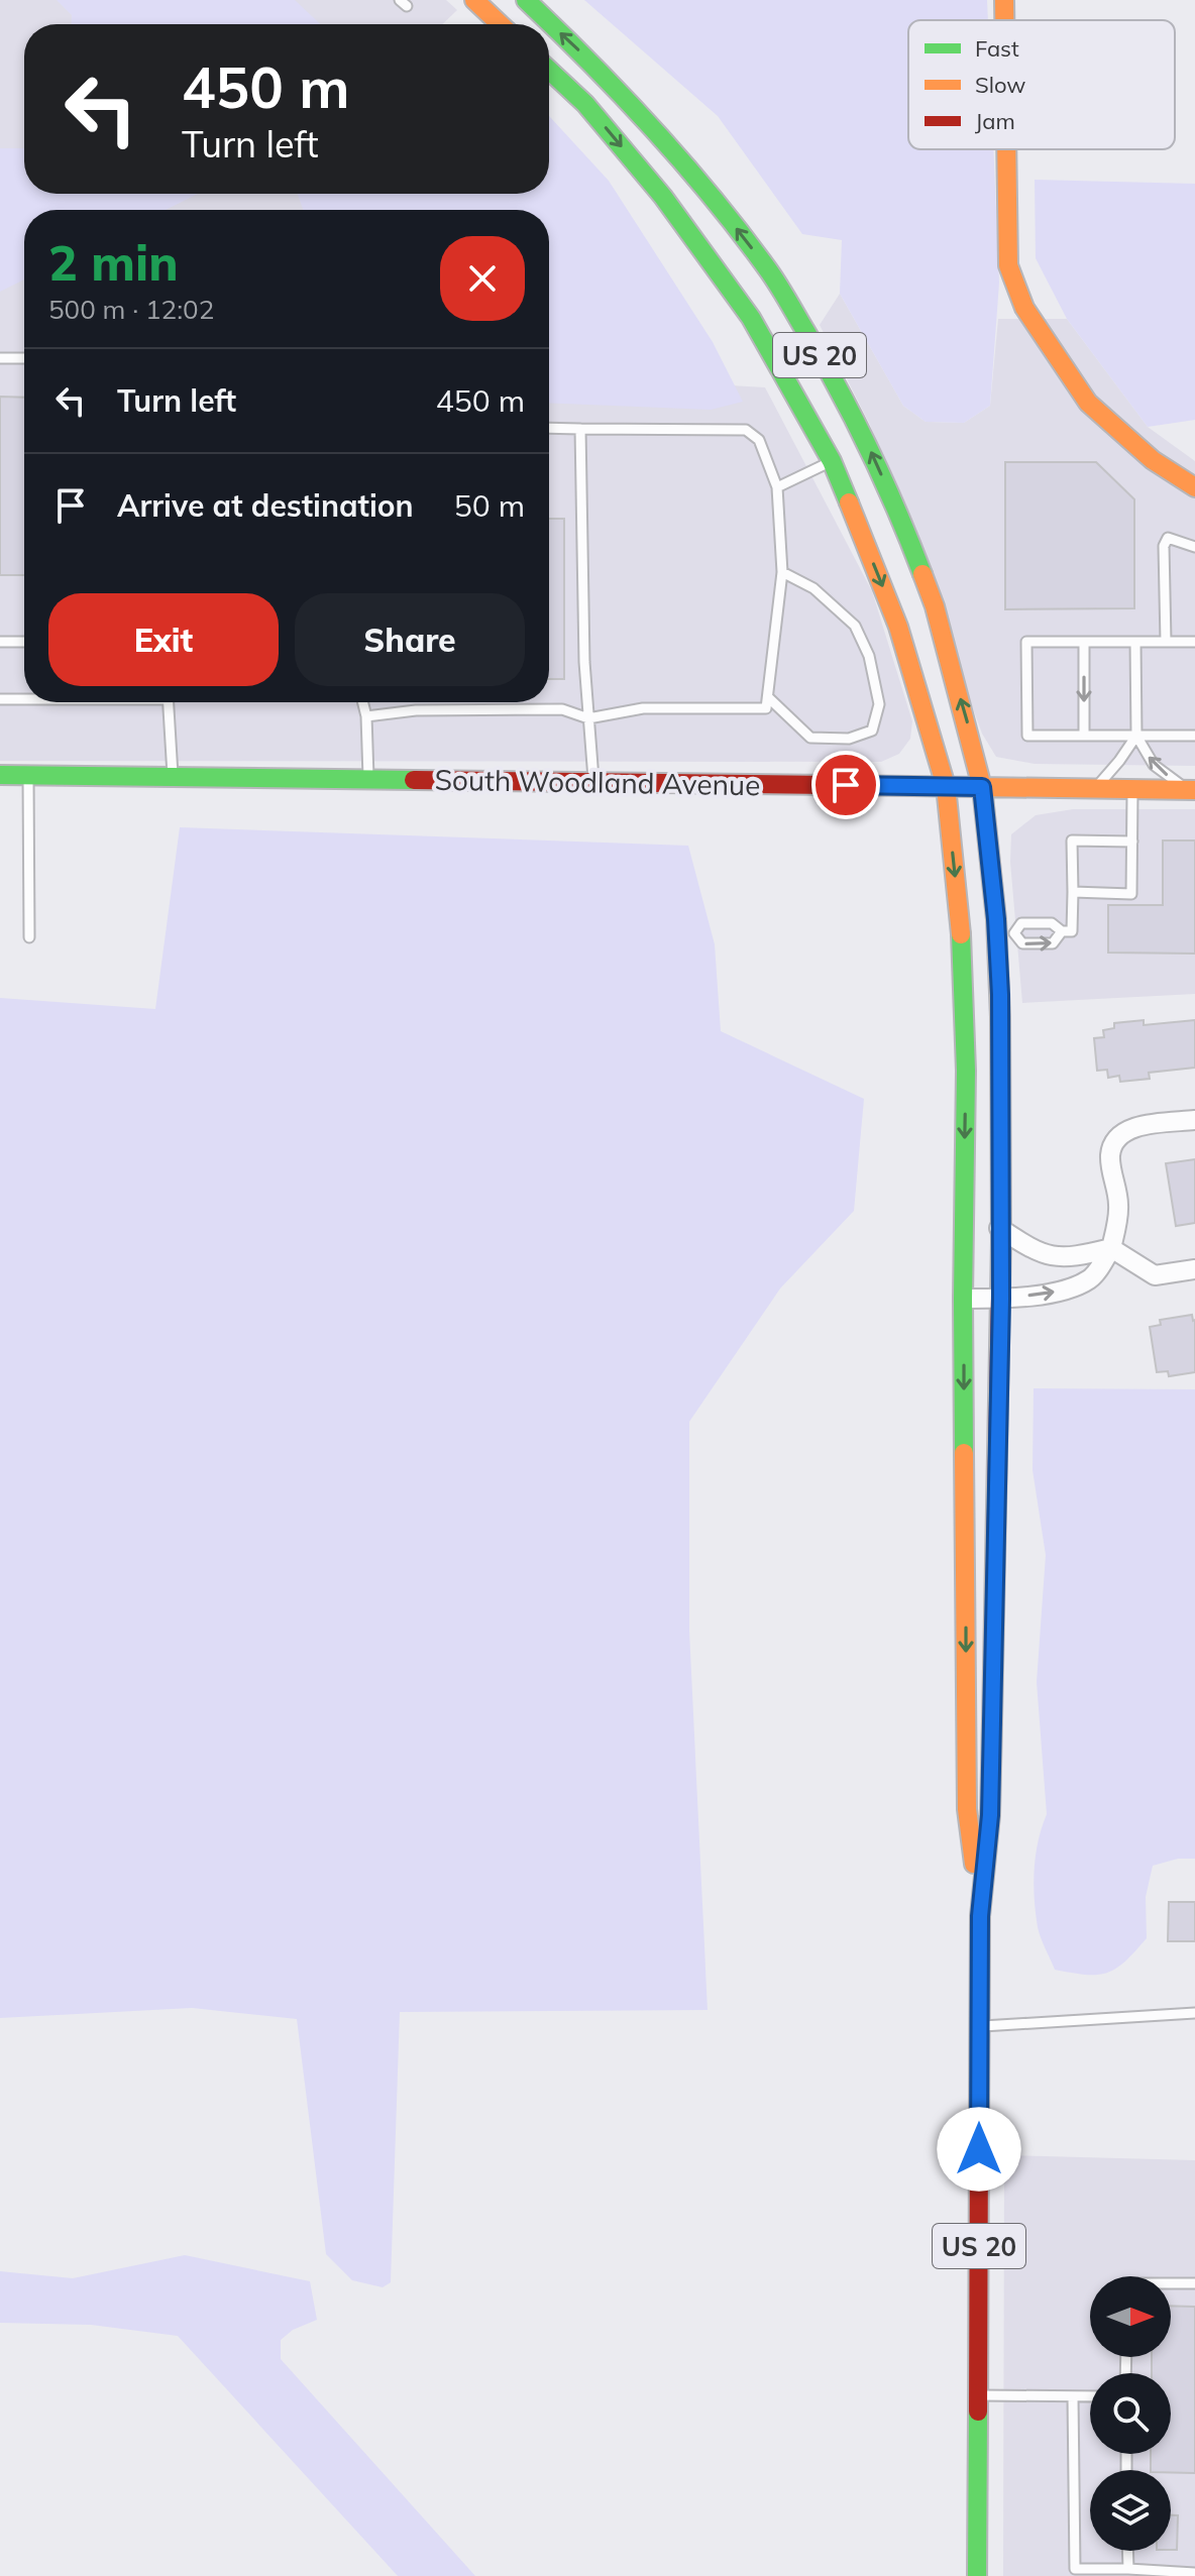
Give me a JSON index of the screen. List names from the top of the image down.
{
  "streets": {
    "main road": ["US 20", "South Woodland Avenue"]
  },
  "crossings": [
    ["US 20", "South Woodland Avenue"]
  ],
  "legend": ["Fast", "Slow", "Jam"],
  "north": "right",
  "page": {
    "turn": ["450 m", "Turn left"],
    "heading": ["2 min", "500 m · 12:02"],
    "list": [
      {
        "name": "Turn left",
        "value": "450 m"
      },
      {
        "name": "Arrive at destination",
        "value": "50 m"
      }
    ],
    "buttons": ["Exit", "Share"]
  }
}
